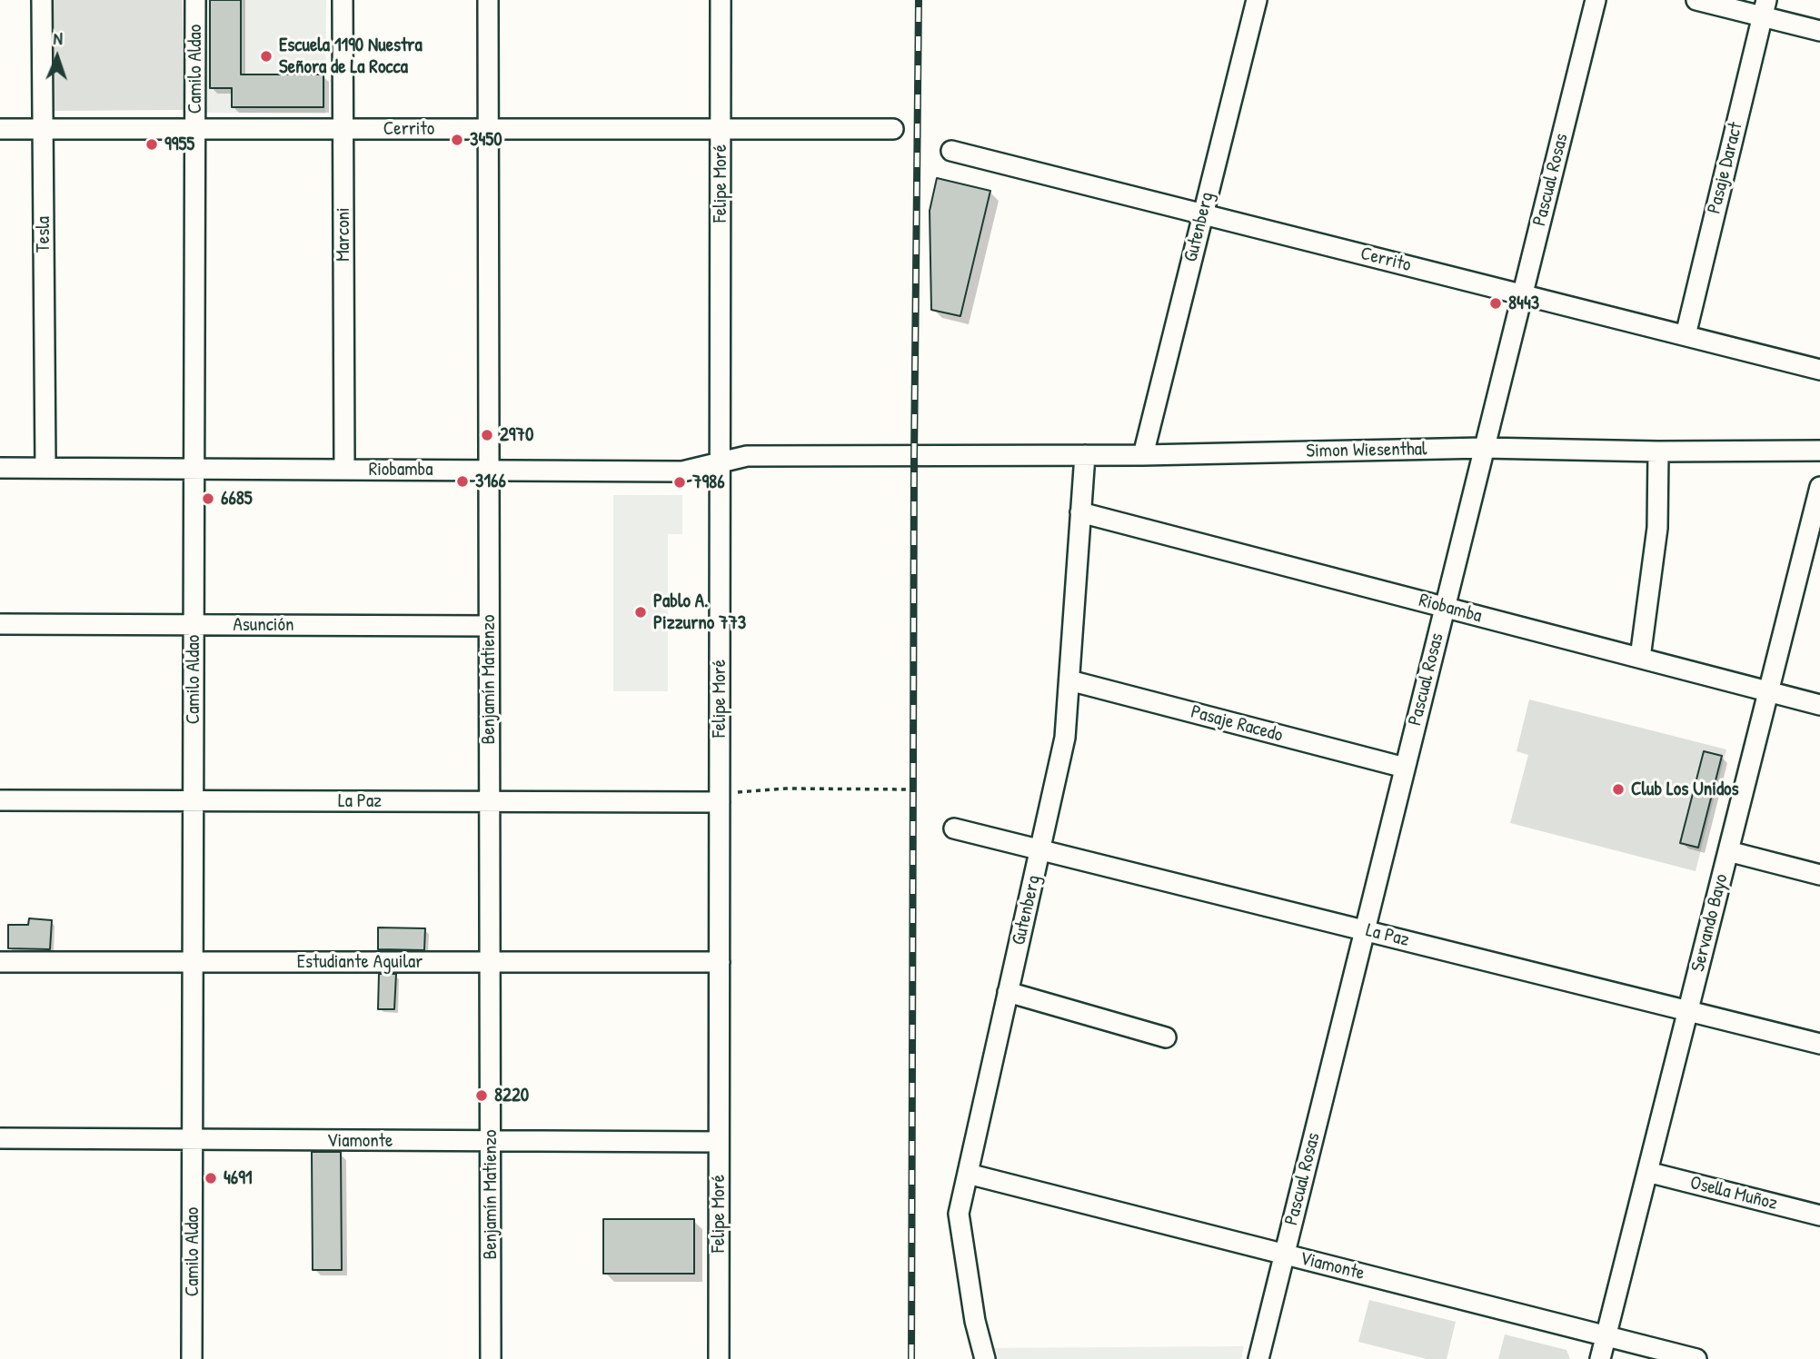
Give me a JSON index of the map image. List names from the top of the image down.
{
  "streets": {
    "street": [
      "Camilo Aldao",
      "Cerrito",
      "Pasaje Daract",
      "Pascual Rosas",
      "Felipe Moré",
      "Gutenberg",
      "Tesla",
      "Marconi",
      "Simon Wiesenthal",
      "Riobamba",
      "Asunción",
      "Benjamín Matienzo",
      "Pasaje Racedo",
      "La Paz",
      "Servando Bayo",
      "Estudiante Aguilar",
      "Viamonte",
      "Osella Muñoz"
    ]
  },
  "crossings": [
    ["Camilo Aldao", "Cerrito"],
    ["Camilo Aldao", "Riobamba"],
    ["Camilo Aldao", "Asunción"],
    ["Camilo Aldao", "La Paz"],
    ["Camilo Aldao", "Estudiante Aguilar"],
    ["Camilo Aldao", "Viamonte"],
    ["Cerrito", "Pasaje Daract"],
    ["Cerrito", "Pascual Rosas"],
    ["Cerrito", "Felipe Moré"],
    ["Cerrito", "Gutenberg"],
    ["Cerrito", "Tesla"],
    ["Cerrito", "Marconi"],
    ["Cerrito", "Benjamín Matienzo"],
    ["Pascual Rosas", "Simon Wiesenthal"],
    ["Pascual Rosas", "Riobamba"],
    ["Pascual Rosas", "Pasaje Racedo"],
    ["Pascual Rosas", "La Paz"],
    ["Pascual Rosas", "Viamonte"],
    ["Felipe Moré", "Riobamba"],
    ["Felipe Moré", "La Paz"],
    ["Felipe Moré", "Estudiante Aguilar"],
    ["Felipe Moré", "Viamonte"],
    ["Gutenberg", "Simon Wiesenthal"],
    ["Gutenberg", "Riobamba"],
    ["Gutenberg", "Pasaje Racedo"],
    ["Gutenberg", "La Paz"],
    ["Gutenberg", "Viamonte"],
    ["Tesla", "Riobamba"],
    ["Marconi", "Riobamba"],
    ["Simon Wiesenthal", "Riobamba"],
    ["Riobamba", "Benjamín Matienzo"],
    ["Riobamba", "Servando Bayo"],
    ["Asunción", "Benjamín Matienzo"],
    ["Benjamín Matienzo", "La Paz"],
    ["Benjamín Matienzo", "Estudiante Aguilar"],
    ["Benjamín Matienzo", "Viamonte"],
    ["La Paz", "Servando Bayo"],
    ["Servando Bayo", "Viamonte"],
    ["Servando Bayo", "Osella Muñoz"]
  ],
  "places": [
    "Escuela 1190 Nuestra Señora de La Rocca",
    "3450",
    "9955",
    "8443",
    "2970",
    "3166",
    "7986",
    "6685",
    "Pablo A. Pizzurno 773",
    "Club Los Unidos",
    "8220",
    "4691"
  ],
  "north": "top"
}
